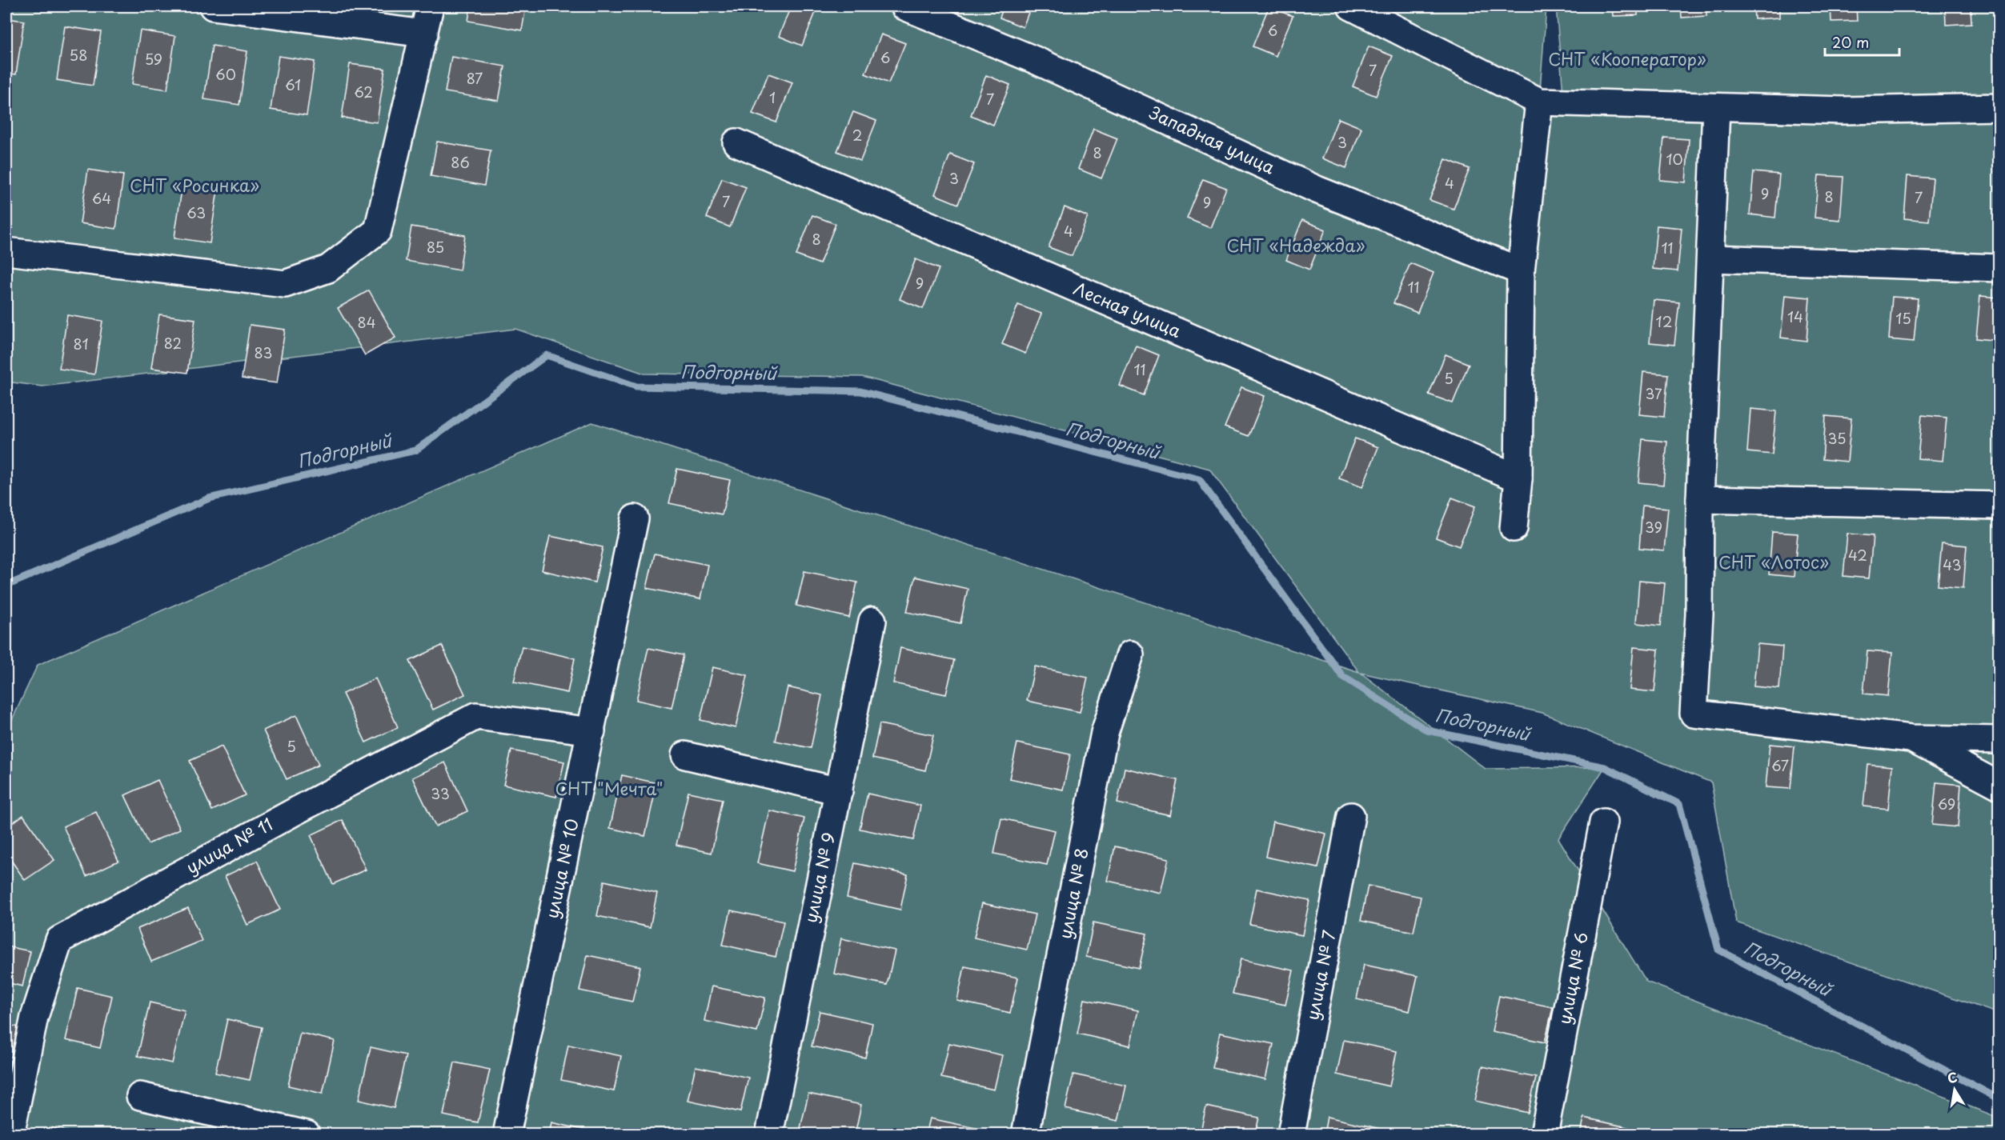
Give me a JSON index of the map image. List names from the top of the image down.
{
  "streets": {
    "street": [
      "Западная улица",
      "Лесная улица",
      "улица № 11",
      "улица № 10",
      "улица № 9",
      "улица № 8",
      "улица № 7",
      "улица № 6"
    ]
  },
  "crossings": [
    ["улица № 11", "улица № 10"]
  ],
  "water": ["Подгорный"],
  "parks": [
    "СНТ «Кооператор»",
    "СНТ «Росинка»",
    "СНТ «Надежда»",
    "СНТ «Лотос»",
    "СНТ \"Мечта\""
  ],
  "house_numbers": [
    "6",
    "58",
    "6",
    "59",
    "7",
    "60",
    "87",
    "61",
    "62",
    "1",
    "7",
    "2",
    "3",
    "8",
    "10",
    "86",
    "3",
    "4",
    "9",
    "8",
    "7",
    "64",
    "7",
    "9",
    "63",
    "4",
    "8",
    "85",
    "11",
    "9",
    "11",
    "14",
    "15",
    "12",
    "84",
    "82",
    "81",
    "83",
    "11",
    "5",
    "37",
    "35",
    "39",
    "42",
    "43",
    "5",
    "67",
    "33",
    "69"
  ],
  "scale_bar": "20 m",
  "north": "top"
}
